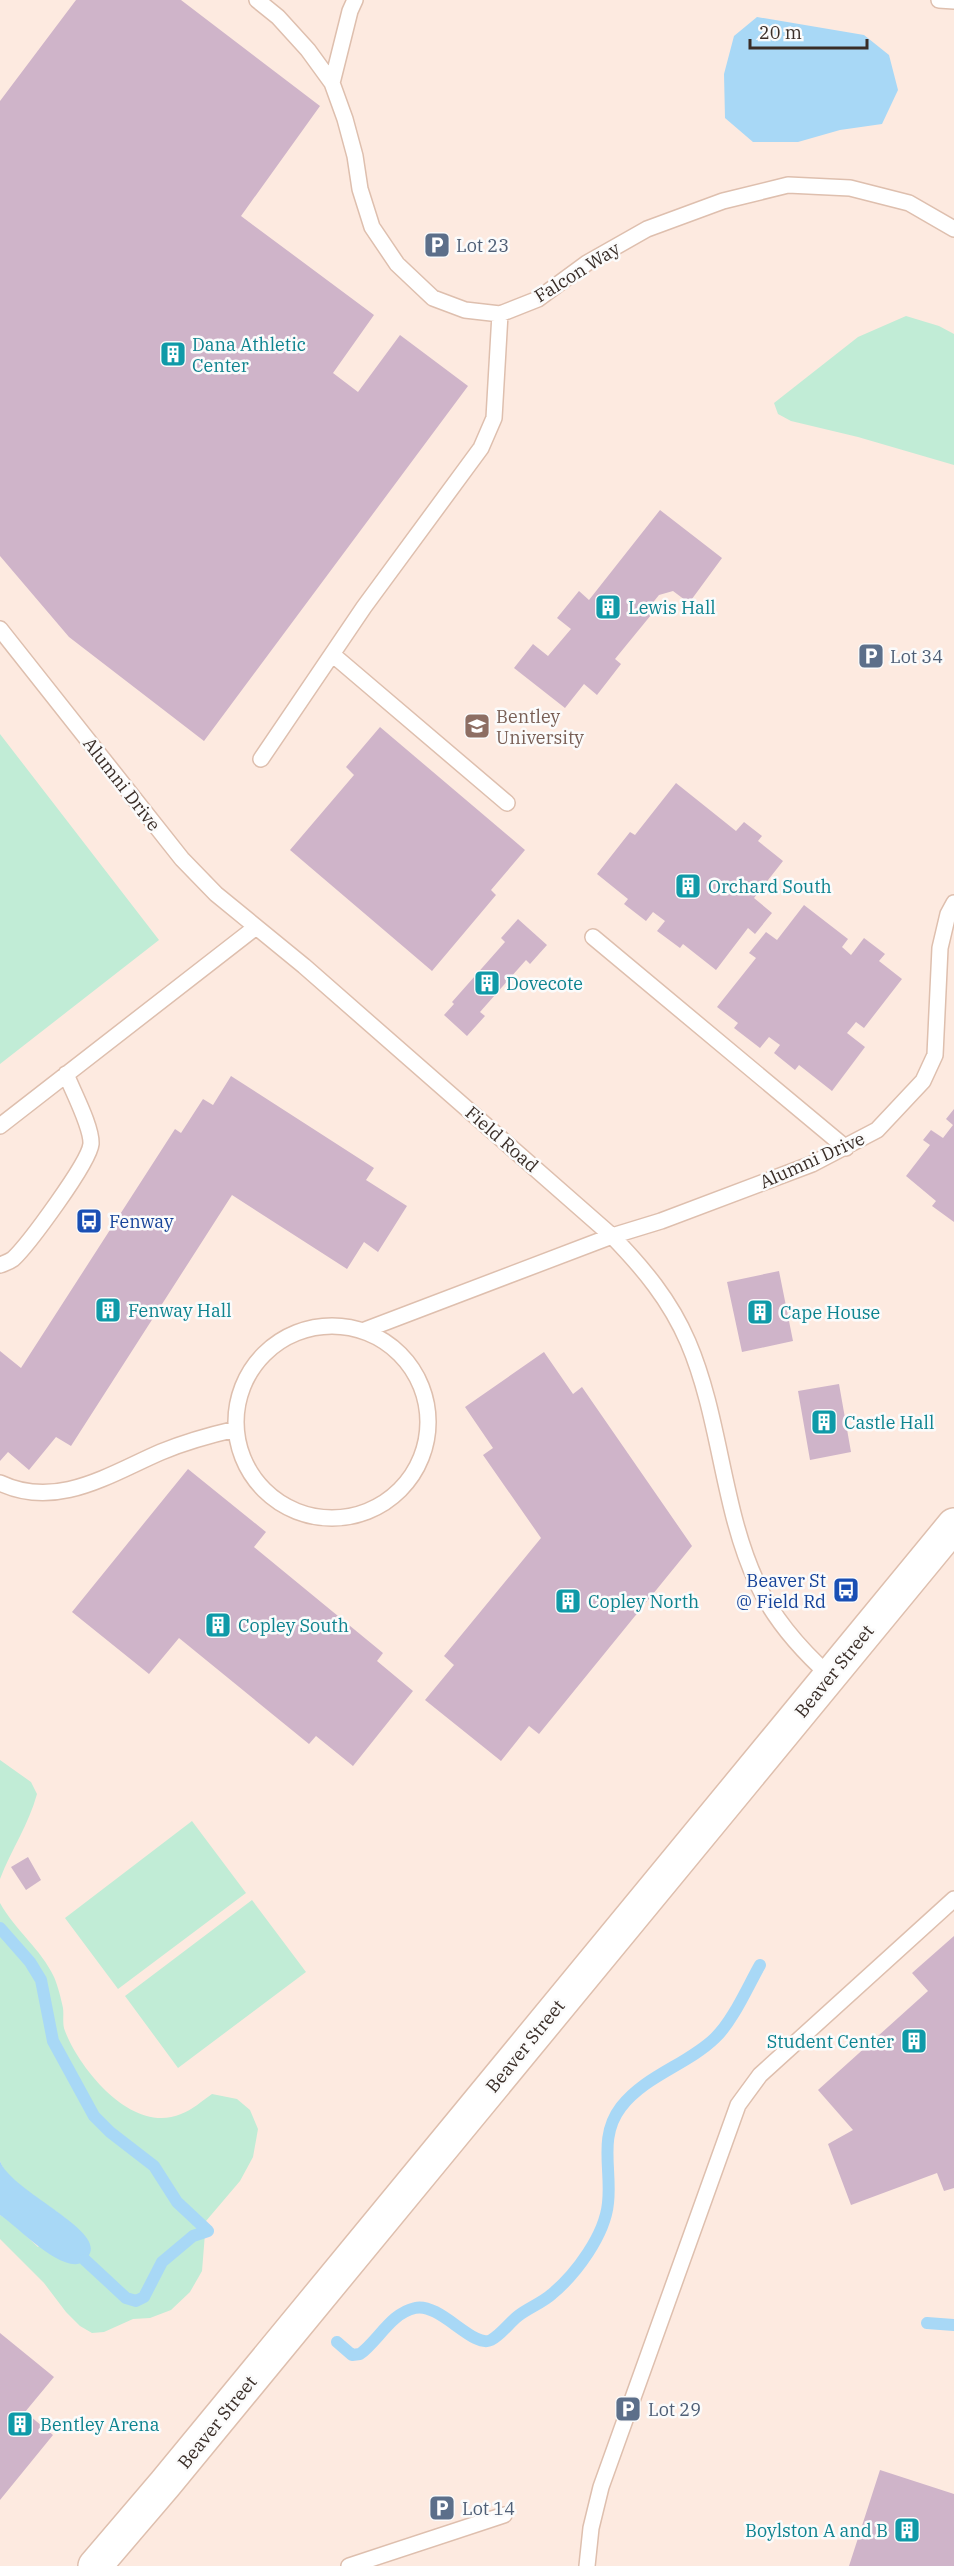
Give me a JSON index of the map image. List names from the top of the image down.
{
  "streets": {
    "main road": ["Beaver Street"],
    "lane": ["Falcon Way", "Alumni Drive", "Field Road"]
  },
  "crossings": [
    ["Alumni Drive", "Field Road"],
    ["Field Road", "Beaver Street"]
  ],
  "places": {
    "parking": [
      "Lot 23",
      "Lot 34",
      "Lot 29",
      "Lot 14"
    ],
    "building": [
      "Dana Athletic Center",
      "Lewis Hall",
      "Orchard South",
      "Dovecote",
      "Fenway Hall",
      "Cape House",
      "Castle Hall",
      "Copley North",
      "Copley South",
      "Student Center",
      "Bentley Arena",
      "Boylston A and B"
    ],
    "school or university": ["Bentley University"],
    "bus stop": ["Fenway", "Beaver St @ Field Rd"]
  },
  "scale_bar": "20 m"
}
